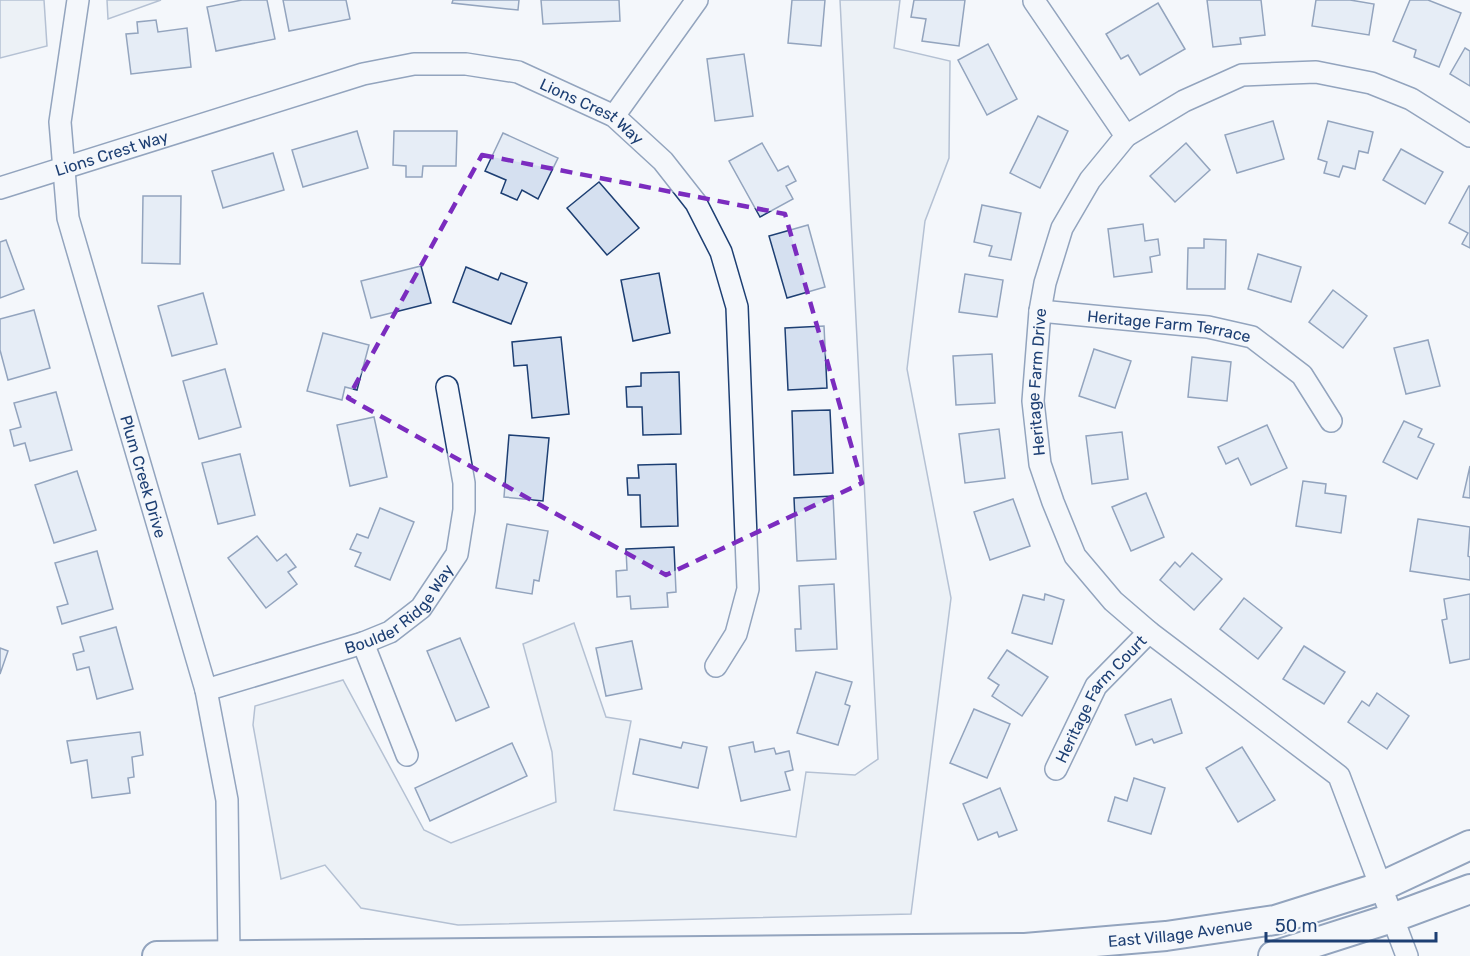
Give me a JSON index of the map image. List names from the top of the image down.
{
  "streets": {
    "street": [
      "Lions Crest Way",
      "Heritage Farm Terrace",
      "Heritage Farm Drive",
      "Plum Creek Drive",
      "Boulder Ridge Way",
      "Heritage Farm Court",
      "East Village Avenue"
    ]
  },
  "crossings": [
    ["Lions Crest Way", "Plum Creek Drive"],
    ["Heritage Farm Terrace", "Heritage Farm Drive"],
    ["Heritage Farm Drive", "Heritage Farm Court"],
    ["Heritage Farm Drive", "East Village Avenue"],
    ["Plum Creek Drive", "Boulder Ridge Way"],
    ["Plum Creek Drive", "East Village Avenue"]
  ],
  "scale_bar": "50 m"
}
